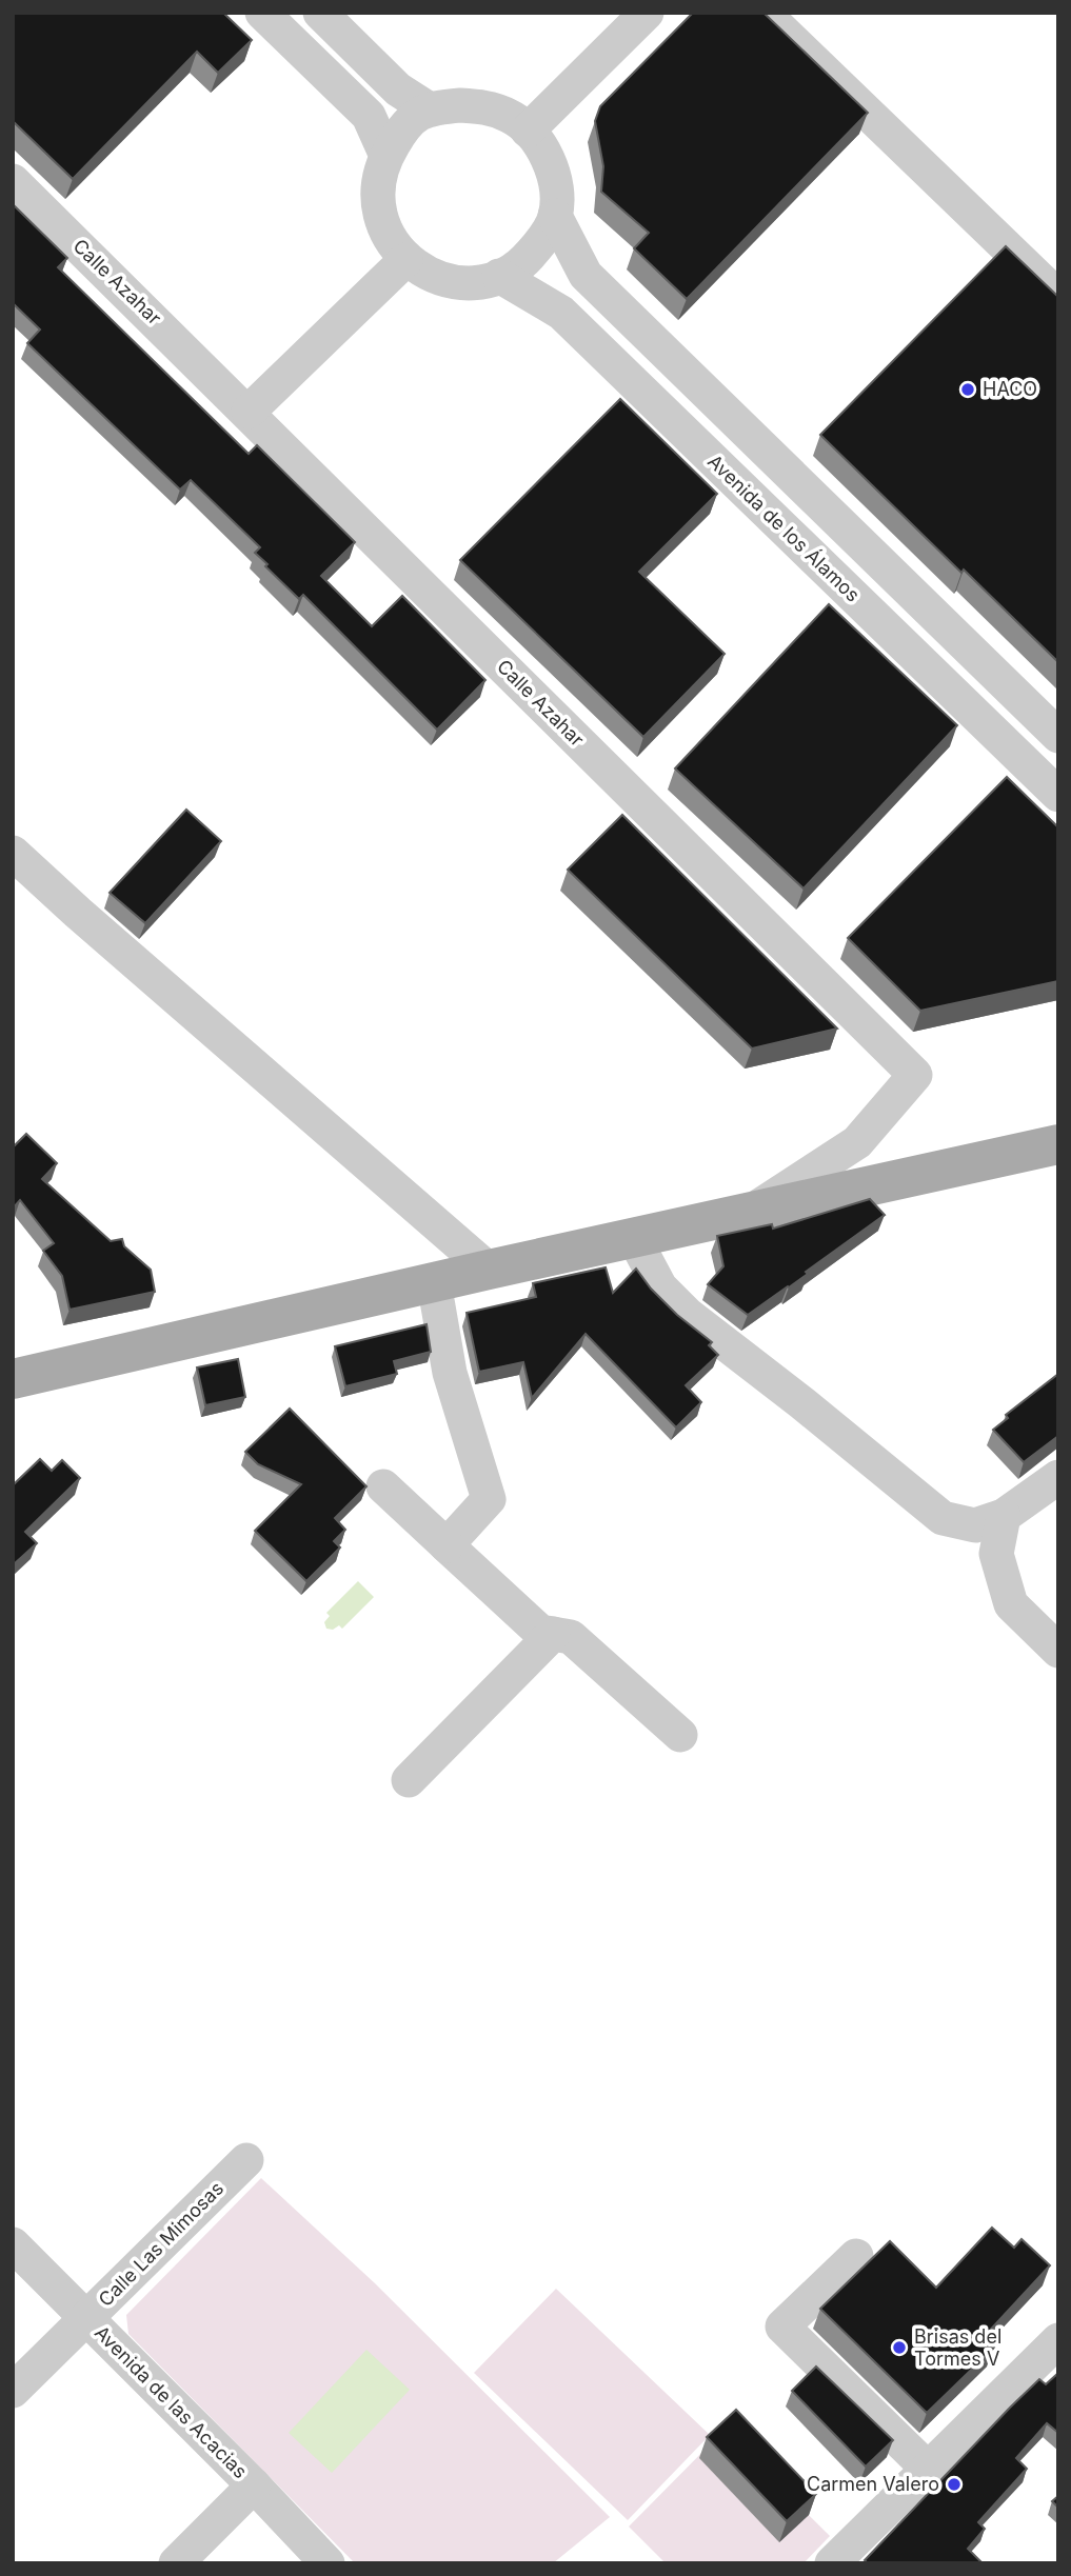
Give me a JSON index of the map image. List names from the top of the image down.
{
  "streets": {
    "street": [
      "Calle Azahar",
      "Avenida de los Álamos",
      "Calle Las Mimosas",
      "Avenida de las Acacias"
    ]
  },
  "crossings": [
    ["Calle Las Mimosas", "Avenida de las Acacias"]
  ],
  "places": ["HACO", "Brisas del Tormes V", "Carmen Valero"]
}
